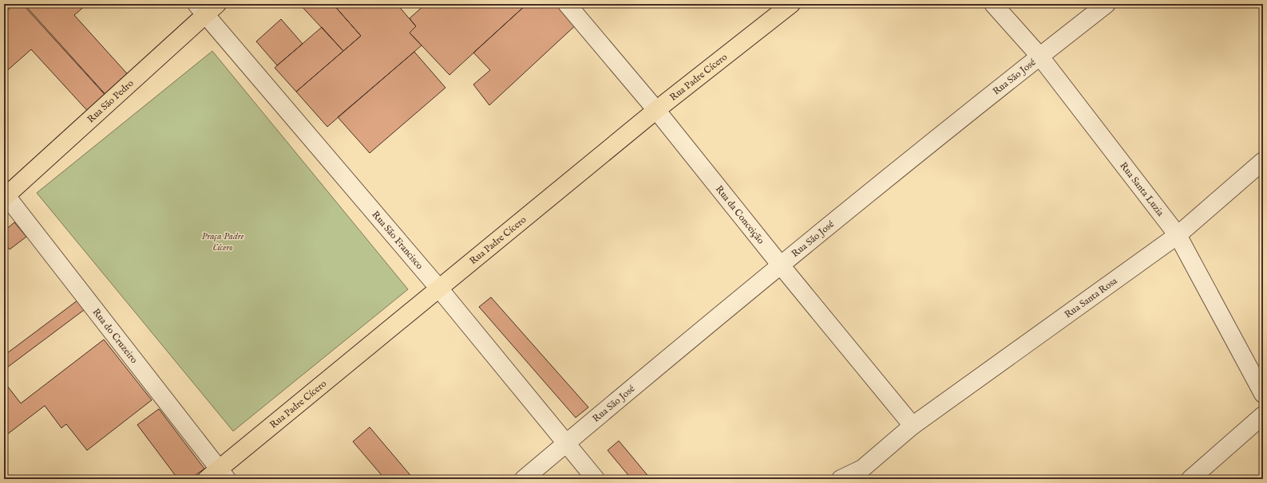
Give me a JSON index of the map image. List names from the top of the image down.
{
  "streets": {
    "highway": ["Rua Padre Cícero", "Rua São Pedro"],
    "street": [
      "Rua São José",
      "Rua Santa Luzia",
      "Rua da Conceição",
      "Rua São Francisco",
      "Rua Santa Rosa",
      "Rua do Cruzeiro"
    ]
  },
  "crossings": [
    ["Rua Padre Cícero", "Rua da Conceição"],
    ["Rua Padre Cícero", "Rua São Francisco"],
    ["Rua Padre Cícero", "Rua do Cruzeiro"],
    ["Rua São José", "Rua Santa Luzia"],
    ["Rua São José", "Rua da Conceição"],
    ["Rua São José", "Rua São Francisco"],
    ["Rua São Pedro", "Rua São Francisco"],
    ["Rua São Pedro", "Rua do Cruzeiro"],
    ["Rua Santa Luzia", "Rua Santa Rosa"],
    ["Rua da Conceição", "Rua Santa Rosa"]
  ],
  "parks": ["Praça Padre Cícero"]
}
